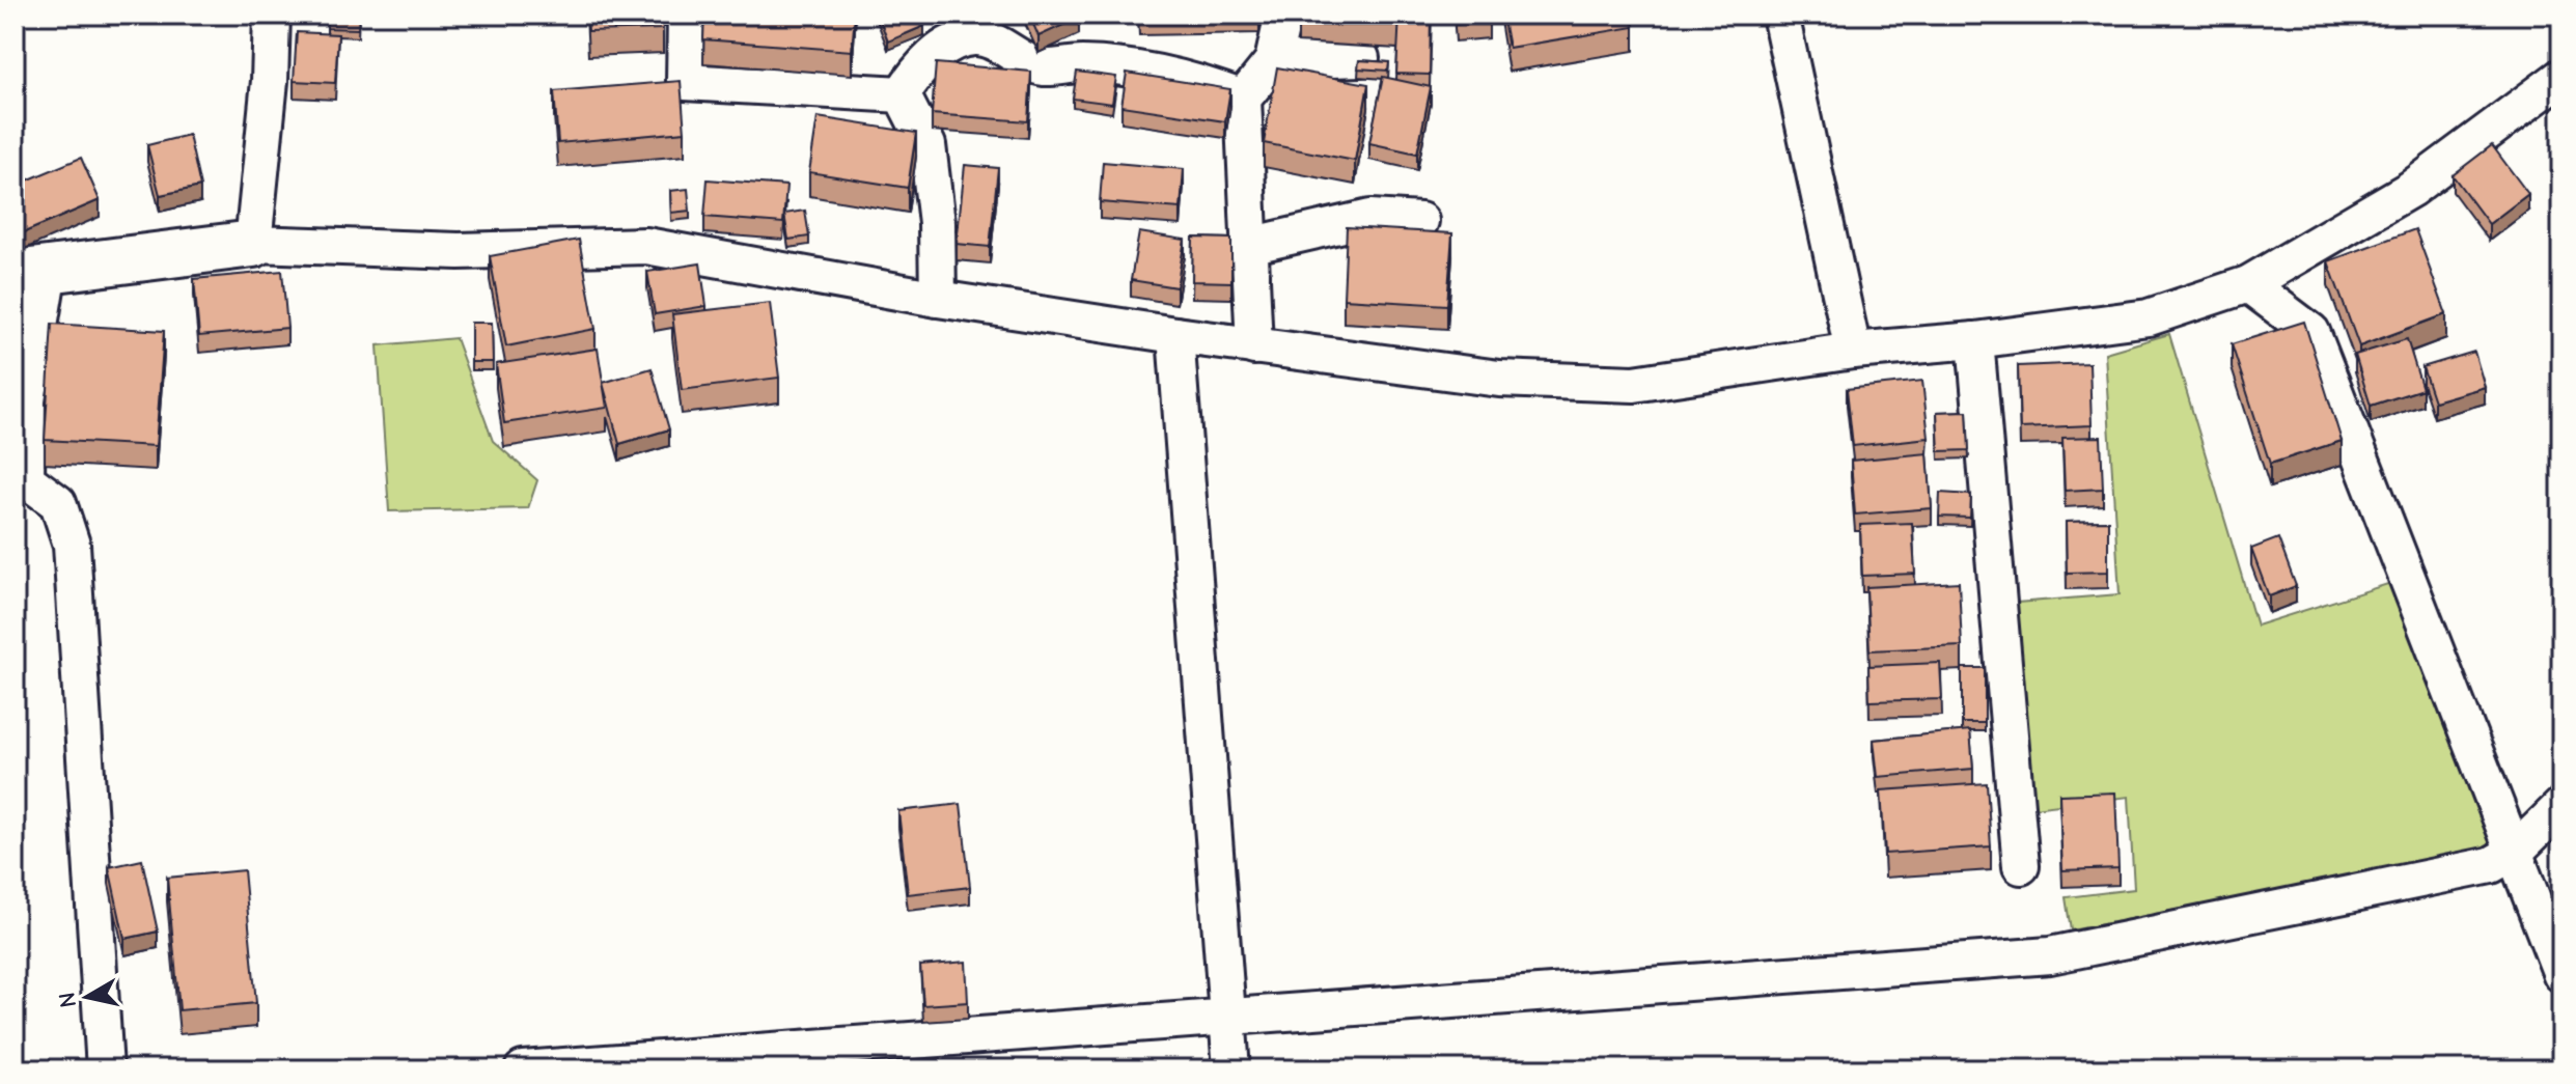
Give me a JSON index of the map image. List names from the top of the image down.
{
  "north": "left"
}
